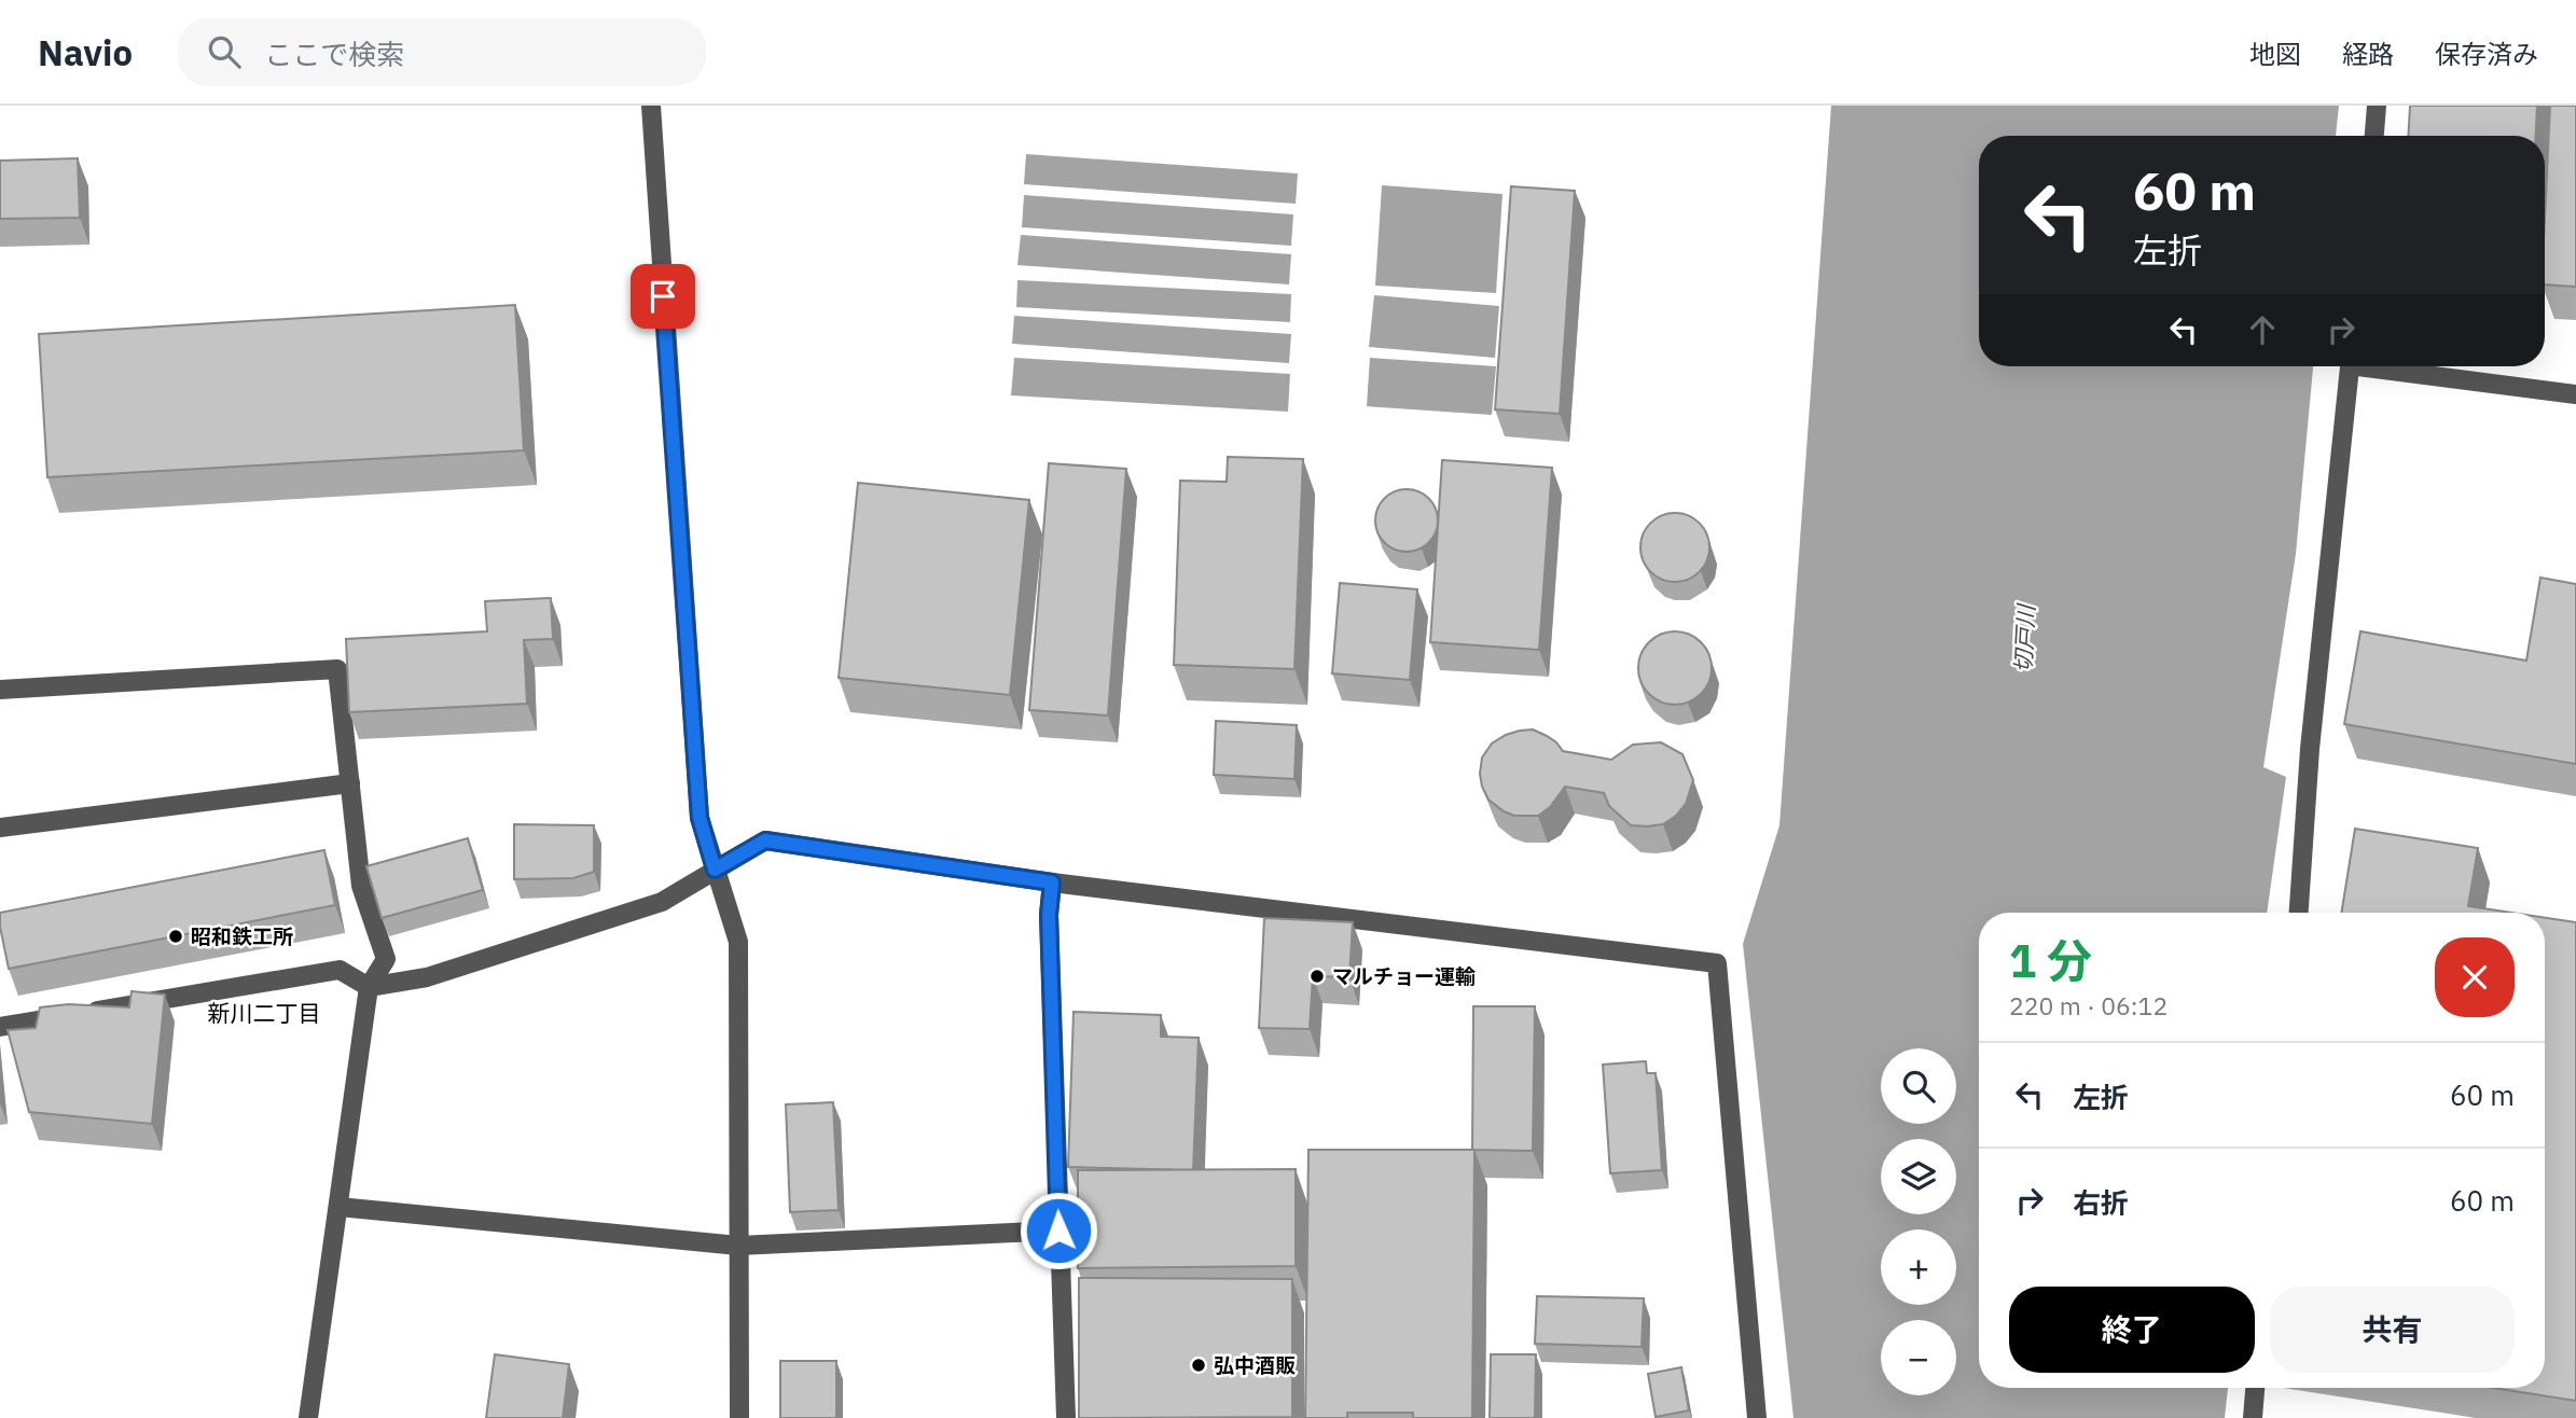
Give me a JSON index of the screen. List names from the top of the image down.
{
  "districts": ["新川二丁目"],
  "water": ["切戸川"],
  "places": ["昭和鉄工所", "マルチョー運輸", "弘中酒販"],
  "page": {
    "header": "Navio",
    "search": "ここで検索",
    "nav": ["地図", "経路", "保存済み"],
    "turn": ["60 m", "左折"],
    "heading": ["1 分", "220 m · 06:12"],
    "list": [
      {
        "name": "左折",
        "value": "60 m"
      },
      {
        "name": "右折",
        "value": "60 m"
      }
    ],
    "map_buttons": ["+", "−"],
    "buttons": ["終了", "共有"]
  }
}
